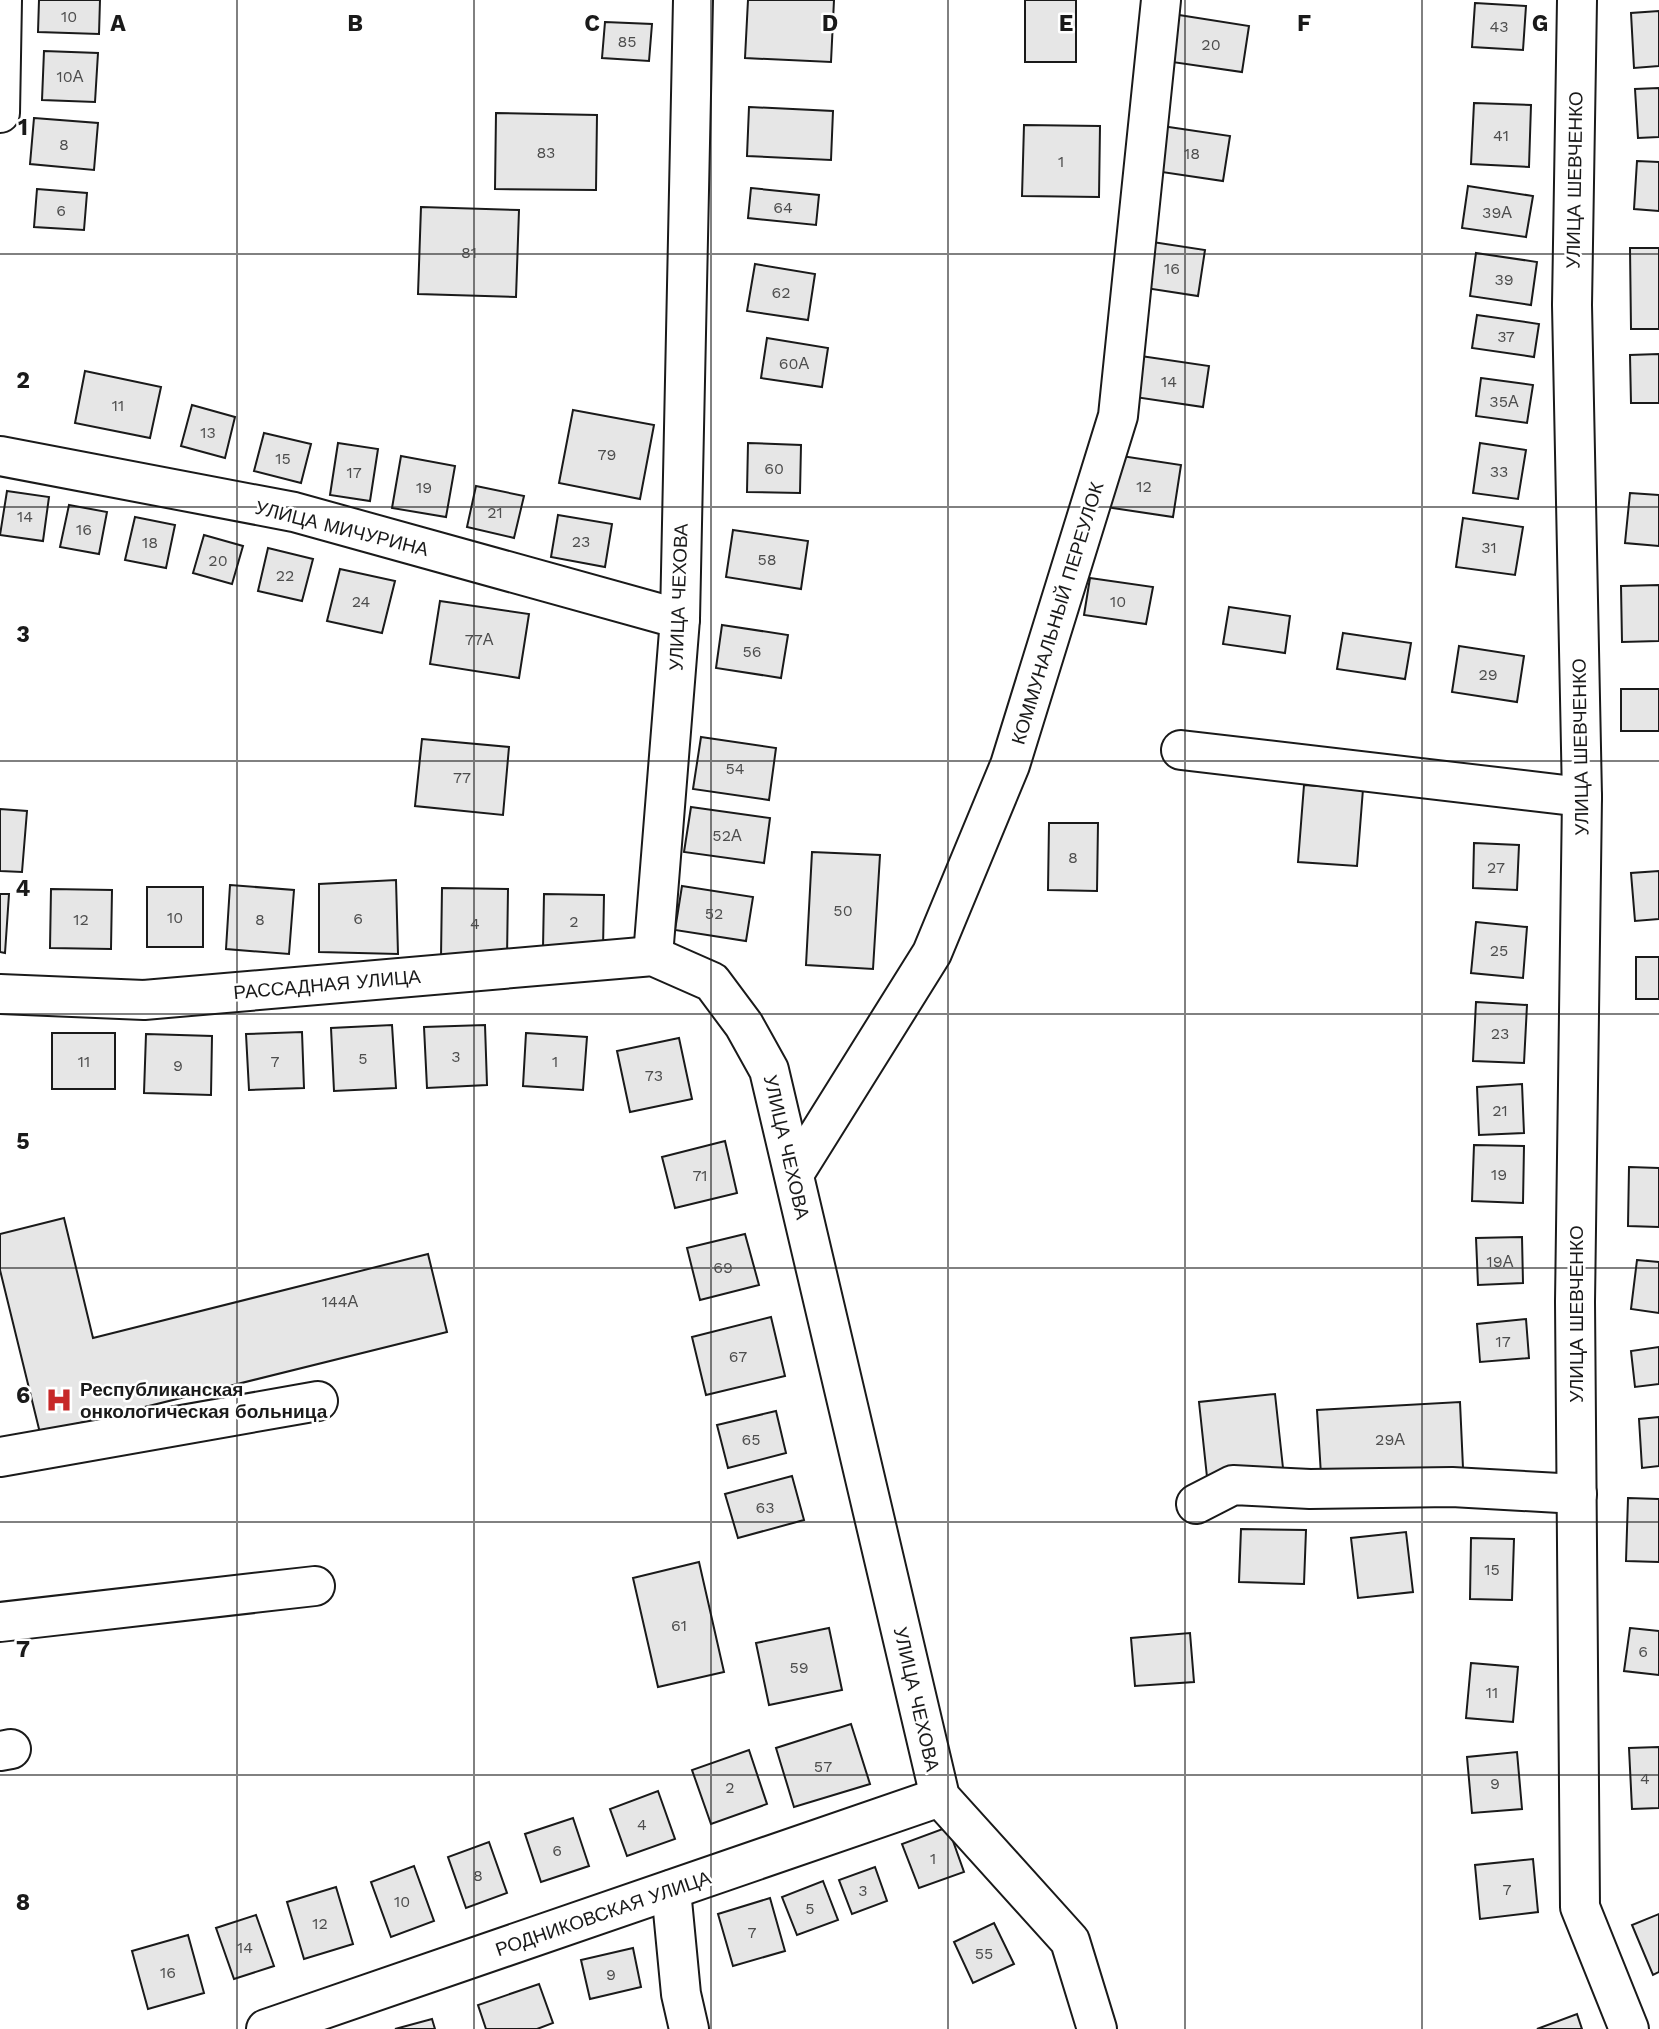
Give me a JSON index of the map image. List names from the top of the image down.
{
  "streets": {
    "street": [
      "УЛИЦА ШЕВЧЕНКО",
      "УЛИЦА МИЧУРИНА",
      "УЛИЦА ЧЕХОВА",
      "КОММУНАЛЬНЫЙ ПЕРЕУЛОК",
      "РАССАДНАЯ УЛИЦА",
      "РОДНИКОВСКАЯ УЛИЦА"
    ]
  },
  "crossings": [
    ["УЛИЦА МИЧУРИНА", "УЛИЦА ЧЕХОВА"],
    ["УЛИЦА ЧЕХОВА", "КОММУНАЛЬНЫЙ ПЕРЕУЛОК"],
    ["УЛИЦА ЧЕХОВА", "РАССАДНАЯ УЛИЦА"],
    ["УЛИЦА ЧЕХОВА", "РОДНИКОВСКАЯ УЛИЦА"]
  ],
  "places": {
    "hospital": ["Республиканская онкологическая больница"]
  },
  "house_numbers": [
    "10",
    "43",
    "85",
    "20",
    "10А",
    "41",
    "8",
    "83",
    "18",
    "1",
    "64",
    "6",
    "39А",
    "81",
    "16",
    "39",
    "62",
    "37",
    "60А",
    "14",
    "35А",
    "11",
    "13",
    "79",
    "15",
    "60",
    "33",
    "17",
    "12",
    "19",
    "21",
    "14",
    "16",
    "23",
    "18",
    "31",
    "58",
    "20",
    "22",
    "24",
    "10",
    "77А",
    "56",
    "29",
    "54",
    "77",
    "52А",
    "8",
    "27",
    "50",
    "52",
    "10",
    "6",
    "12",
    "8",
    "2",
    "4",
    "25",
    "23",
    "3",
    "5",
    "11",
    "7",
    "1",
    "9",
    "73",
    "21",
    "19",
    "71",
    "19А",
    "69",
    "144А",
    "17",
    "67",
    "65",
    "29А",
    "63",
    "15",
    "61",
    "6",
    "59",
    "11",
    "57",
    "4",
    "9",
    "2",
    "4",
    "6",
    "1",
    "8",
    "7",
    "3",
    "10",
    "5",
    "12",
    "7",
    "14",
    "55",
    "16",
    "9"
  ],
  "grid": {
    "columns": [
      "A",
      "B",
      "C",
      "D",
      "E",
      "F",
      "G"
    ],
    "rows": [
      "1",
      "2",
      "3",
      "4",
      "5",
      "6",
      "7",
      "8"
    ]
  }
}
